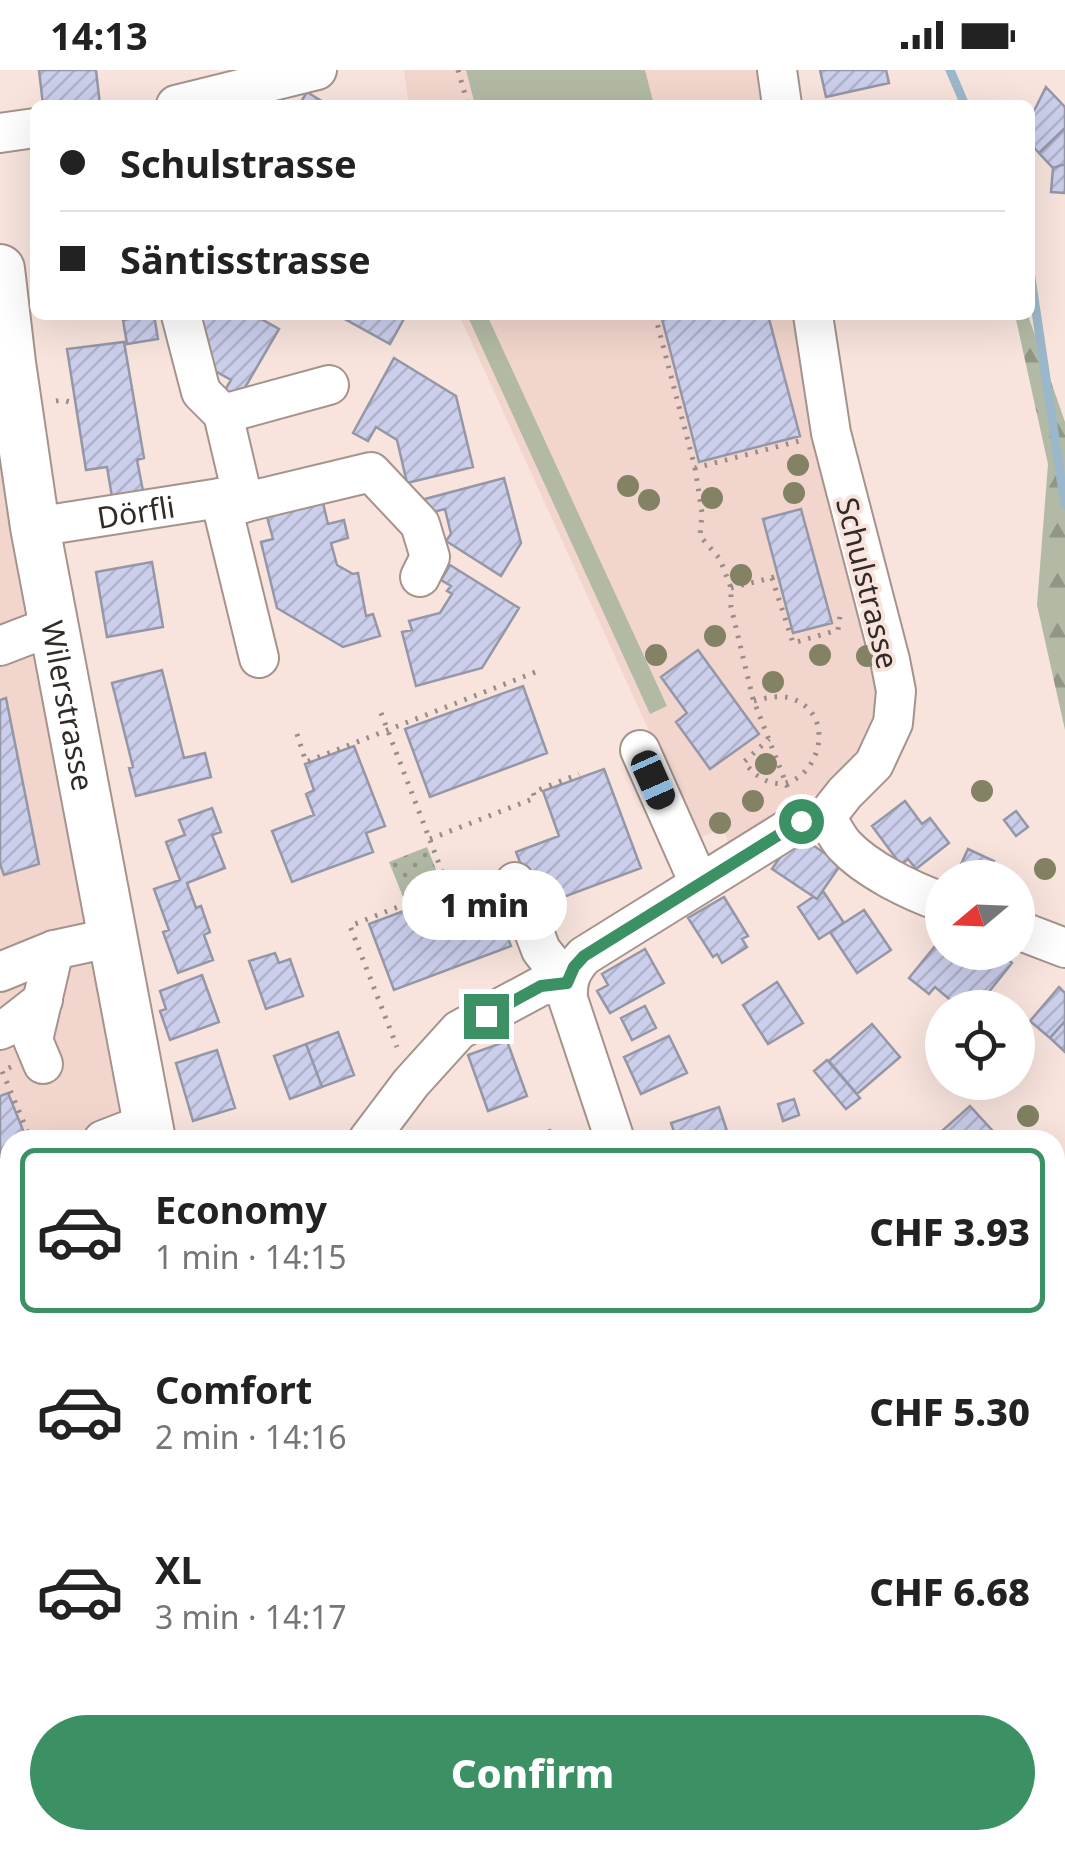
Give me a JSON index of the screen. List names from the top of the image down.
{
  "streets": {
    "main road": ["Wilerstrasse"],
    "street": ["Dörfli", "Schulstrasse"]
  },
  "crossings": [
    ["Dörfli", "Wilerstrasse"]
  ],
  "north": "left",
  "page": {
    "status": "14:13",
    "banner": ["Schulstrasse", "Säntisstrasse"],
    "bubble": "1 min",
    "list": [
      {
        "name": "Economy",
        "note": "1 min · 14:15",
        "value": "CHF 3.93"
      },
      {
        "name": "Comfort",
        "note": "2 min · 14:16",
        "value": "CHF 5.30"
      },
      {
        "name": "XL",
        "note": "3 min · 14:17",
        "value": "CHF 6.68"
      }
    ],
    "buttons": "Confirm"
  }
}
